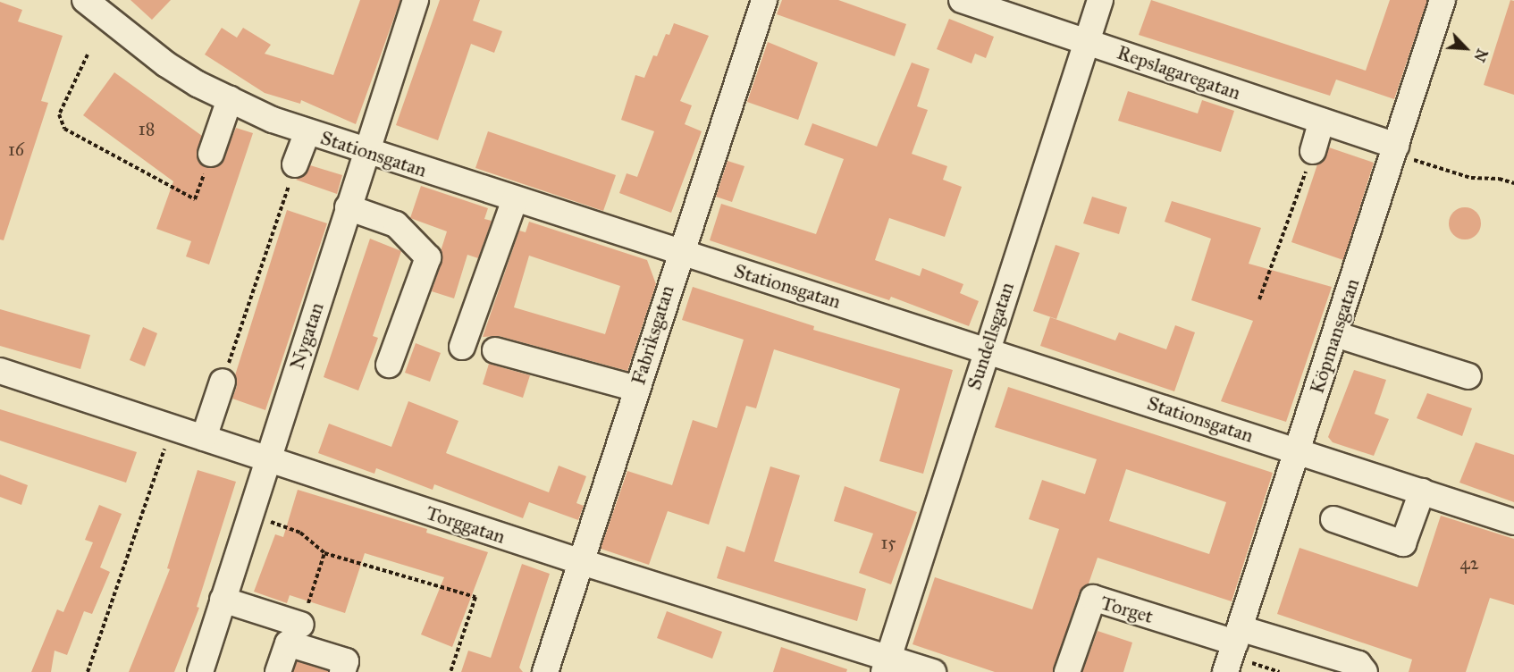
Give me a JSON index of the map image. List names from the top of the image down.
{
  "streets": {
    "street": [
      "Repslagaregatan",
      "Stationsgatan",
      "Fabriksgatan",
      "Nygatan",
      "Sundellsgatan",
      "Köpmansgatan",
      "Torggatan",
      "Torget"
    ]
  },
  "crossings": [
    ["Repslagaregatan", "Sundellsgatan"],
    ["Repslagaregatan", "Köpmansgatan"],
    ["Stationsgatan", "Fabriksgatan"],
    ["Stationsgatan", "Nygatan"],
    ["Stationsgatan", "Sundellsgatan"],
    ["Stationsgatan", "Köpmansgatan"],
    ["Fabriksgatan", "Torggatan"],
    ["Nygatan", "Torggatan"],
    ["Sundellsgatan", "Torggatan"],
    ["Köpmansgatan", "Torget"]
  ],
  "house_numbers": [
    "18",
    "16",
    "15",
    "42"
  ],
  "north": "bottom right"
}
